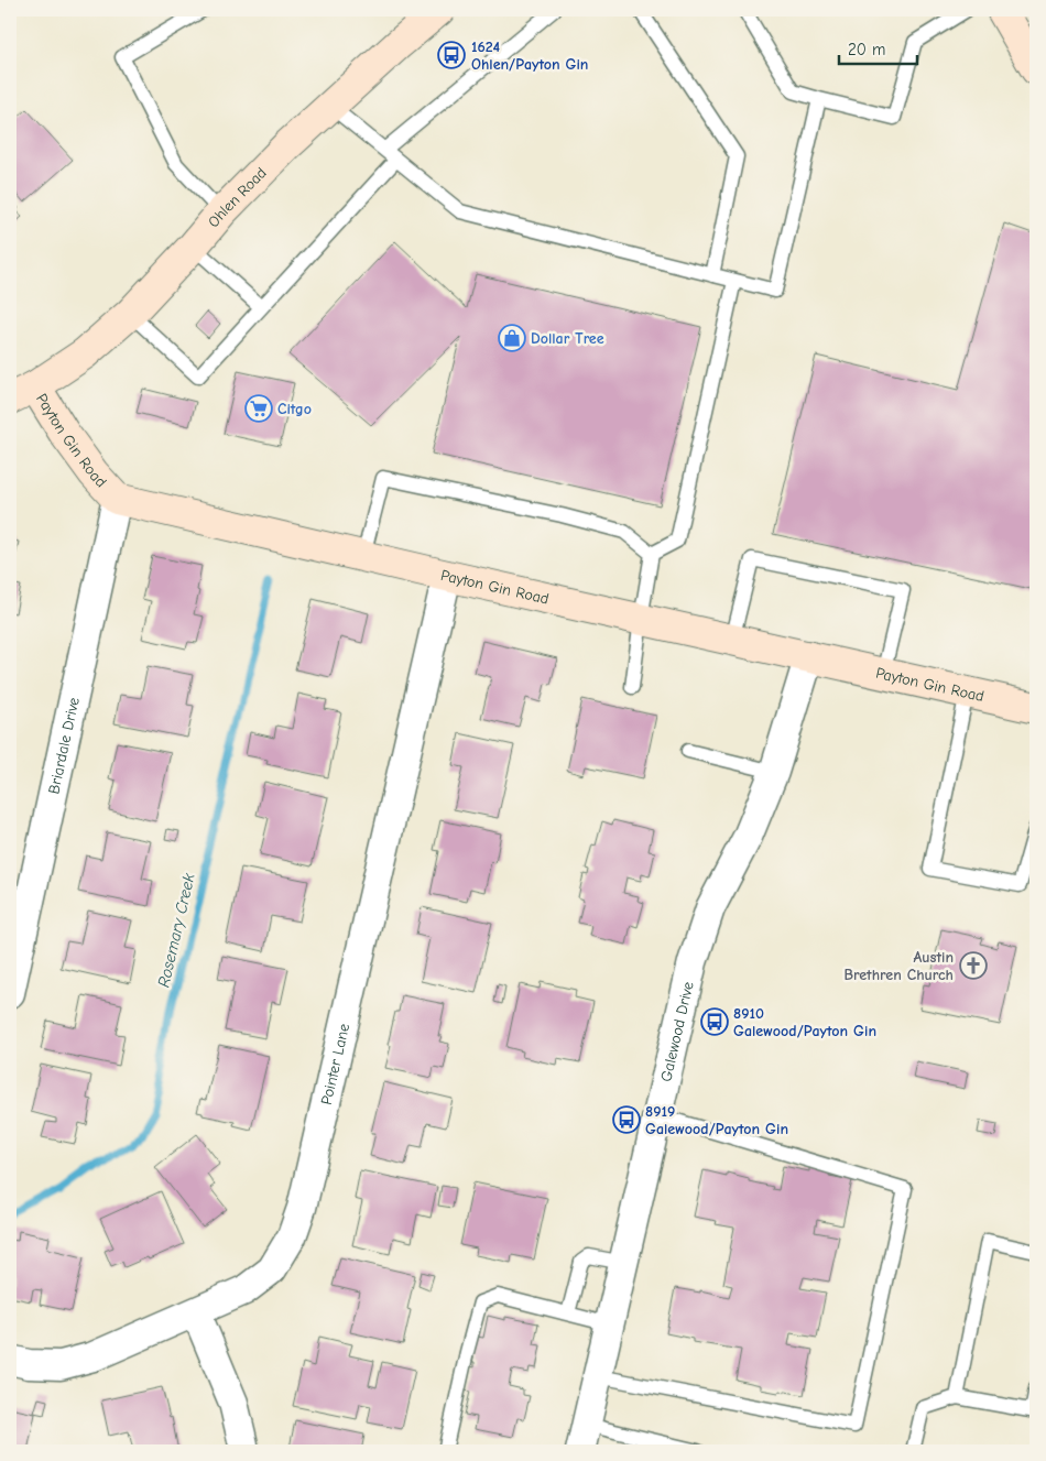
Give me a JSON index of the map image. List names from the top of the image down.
{
  "streets": {
    "street": [
      "Ohlen Road",
      "Payton Gin Road",
      "Briardale Drive",
      "Galewood Drive",
      "Pointer Lane"
    ]
  },
  "crossings": [
    ["Ohlen Road", "Payton Gin Road"],
    ["Payton Gin Road", "Briardale Drive"],
    ["Payton Gin Road", "Galewood Drive"],
    ["Payton Gin Road", "Pointer Lane"]
  ],
  "water": ["Rosemary Creek"],
  "places": {
    "bus stop": ["1624 Ohlen/Payton Gin", "8910 Galewood/Payton Gin", "8919 Galewood/Payton Gin"],
    "shop": ["Dollar Tree"],
    "supermarket": ["Citgo"],
    "church": ["Austin Brethren Church"]
  },
  "scale_bar": "20 m"
}
